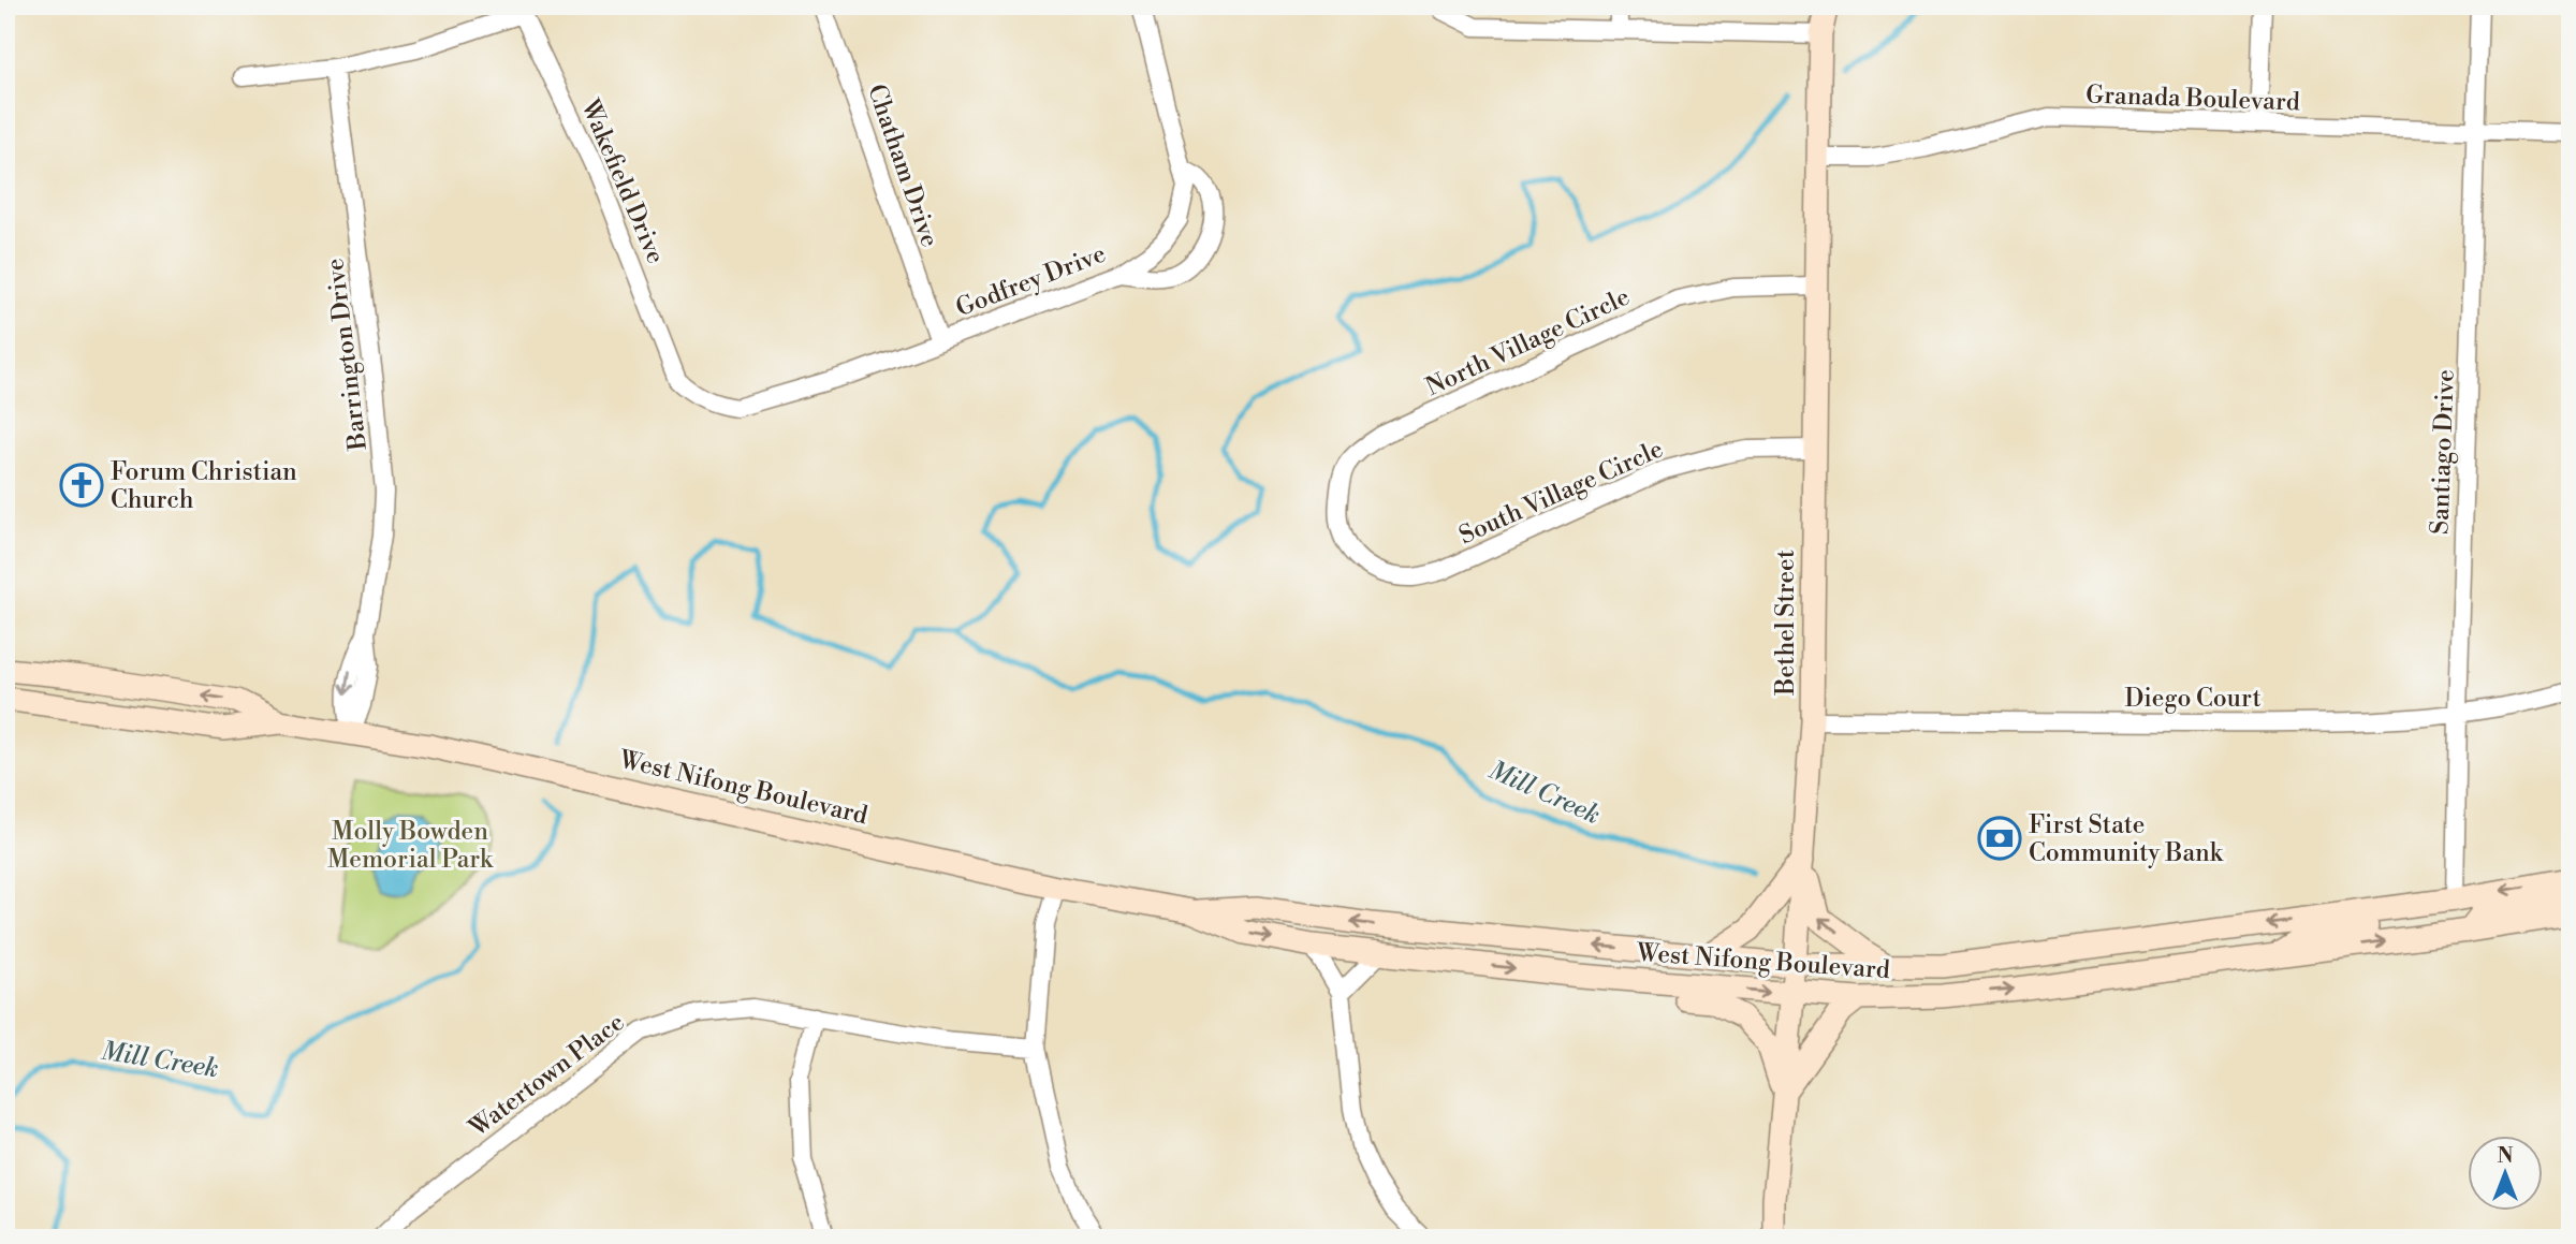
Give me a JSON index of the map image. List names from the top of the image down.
{
  "streets": {
    "main road": ["Bethel Street", "West Nifong Boulevard"],
    "street": [
      "Granada Boulevard",
      "Chatham Drive",
      "Wakefield Drive",
      "Godfrey Drive",
      "North Village Circle",
      "Barrington Drive",
      "Santiago Drive",
      "South Village Circle",
      "Diego Court",
      "Watertown Place"
    ]
  },
  "crossings": [
    ["Granada Boulevard", "Santiago Drive"],
    ["Granada Boulevard", "Bethel Street"],
    ["Chatham Drive", "Godfrey Drive"],
    ["Wakefield Drive", "Godfrey Drive"],
    ["North Village Circle", "South Village Circle"],
    ["North Village Circle", "Bethel Street"],
    ["Barrington Drive", "West Nifong Boulevard"],
    ["Santiago Drive", "Diego Court"],
    ["Santiago Drive", "West Nifong Boulevard"],
    ["South Village Circle", "Bethel Street"],
    ["Bethel Street", "Diego Court"],
    ["Bethel Street", "West Nifong Boulevard"]
  ],
  "water": ["Mill Creek"],
  "parks": ["Molly Bowden Memorial Park"],
  "places": {
    "church": ["Forum Christian Church"],
    "bank": ["First State Community Bank"]
  },
  "north": "top"
}
